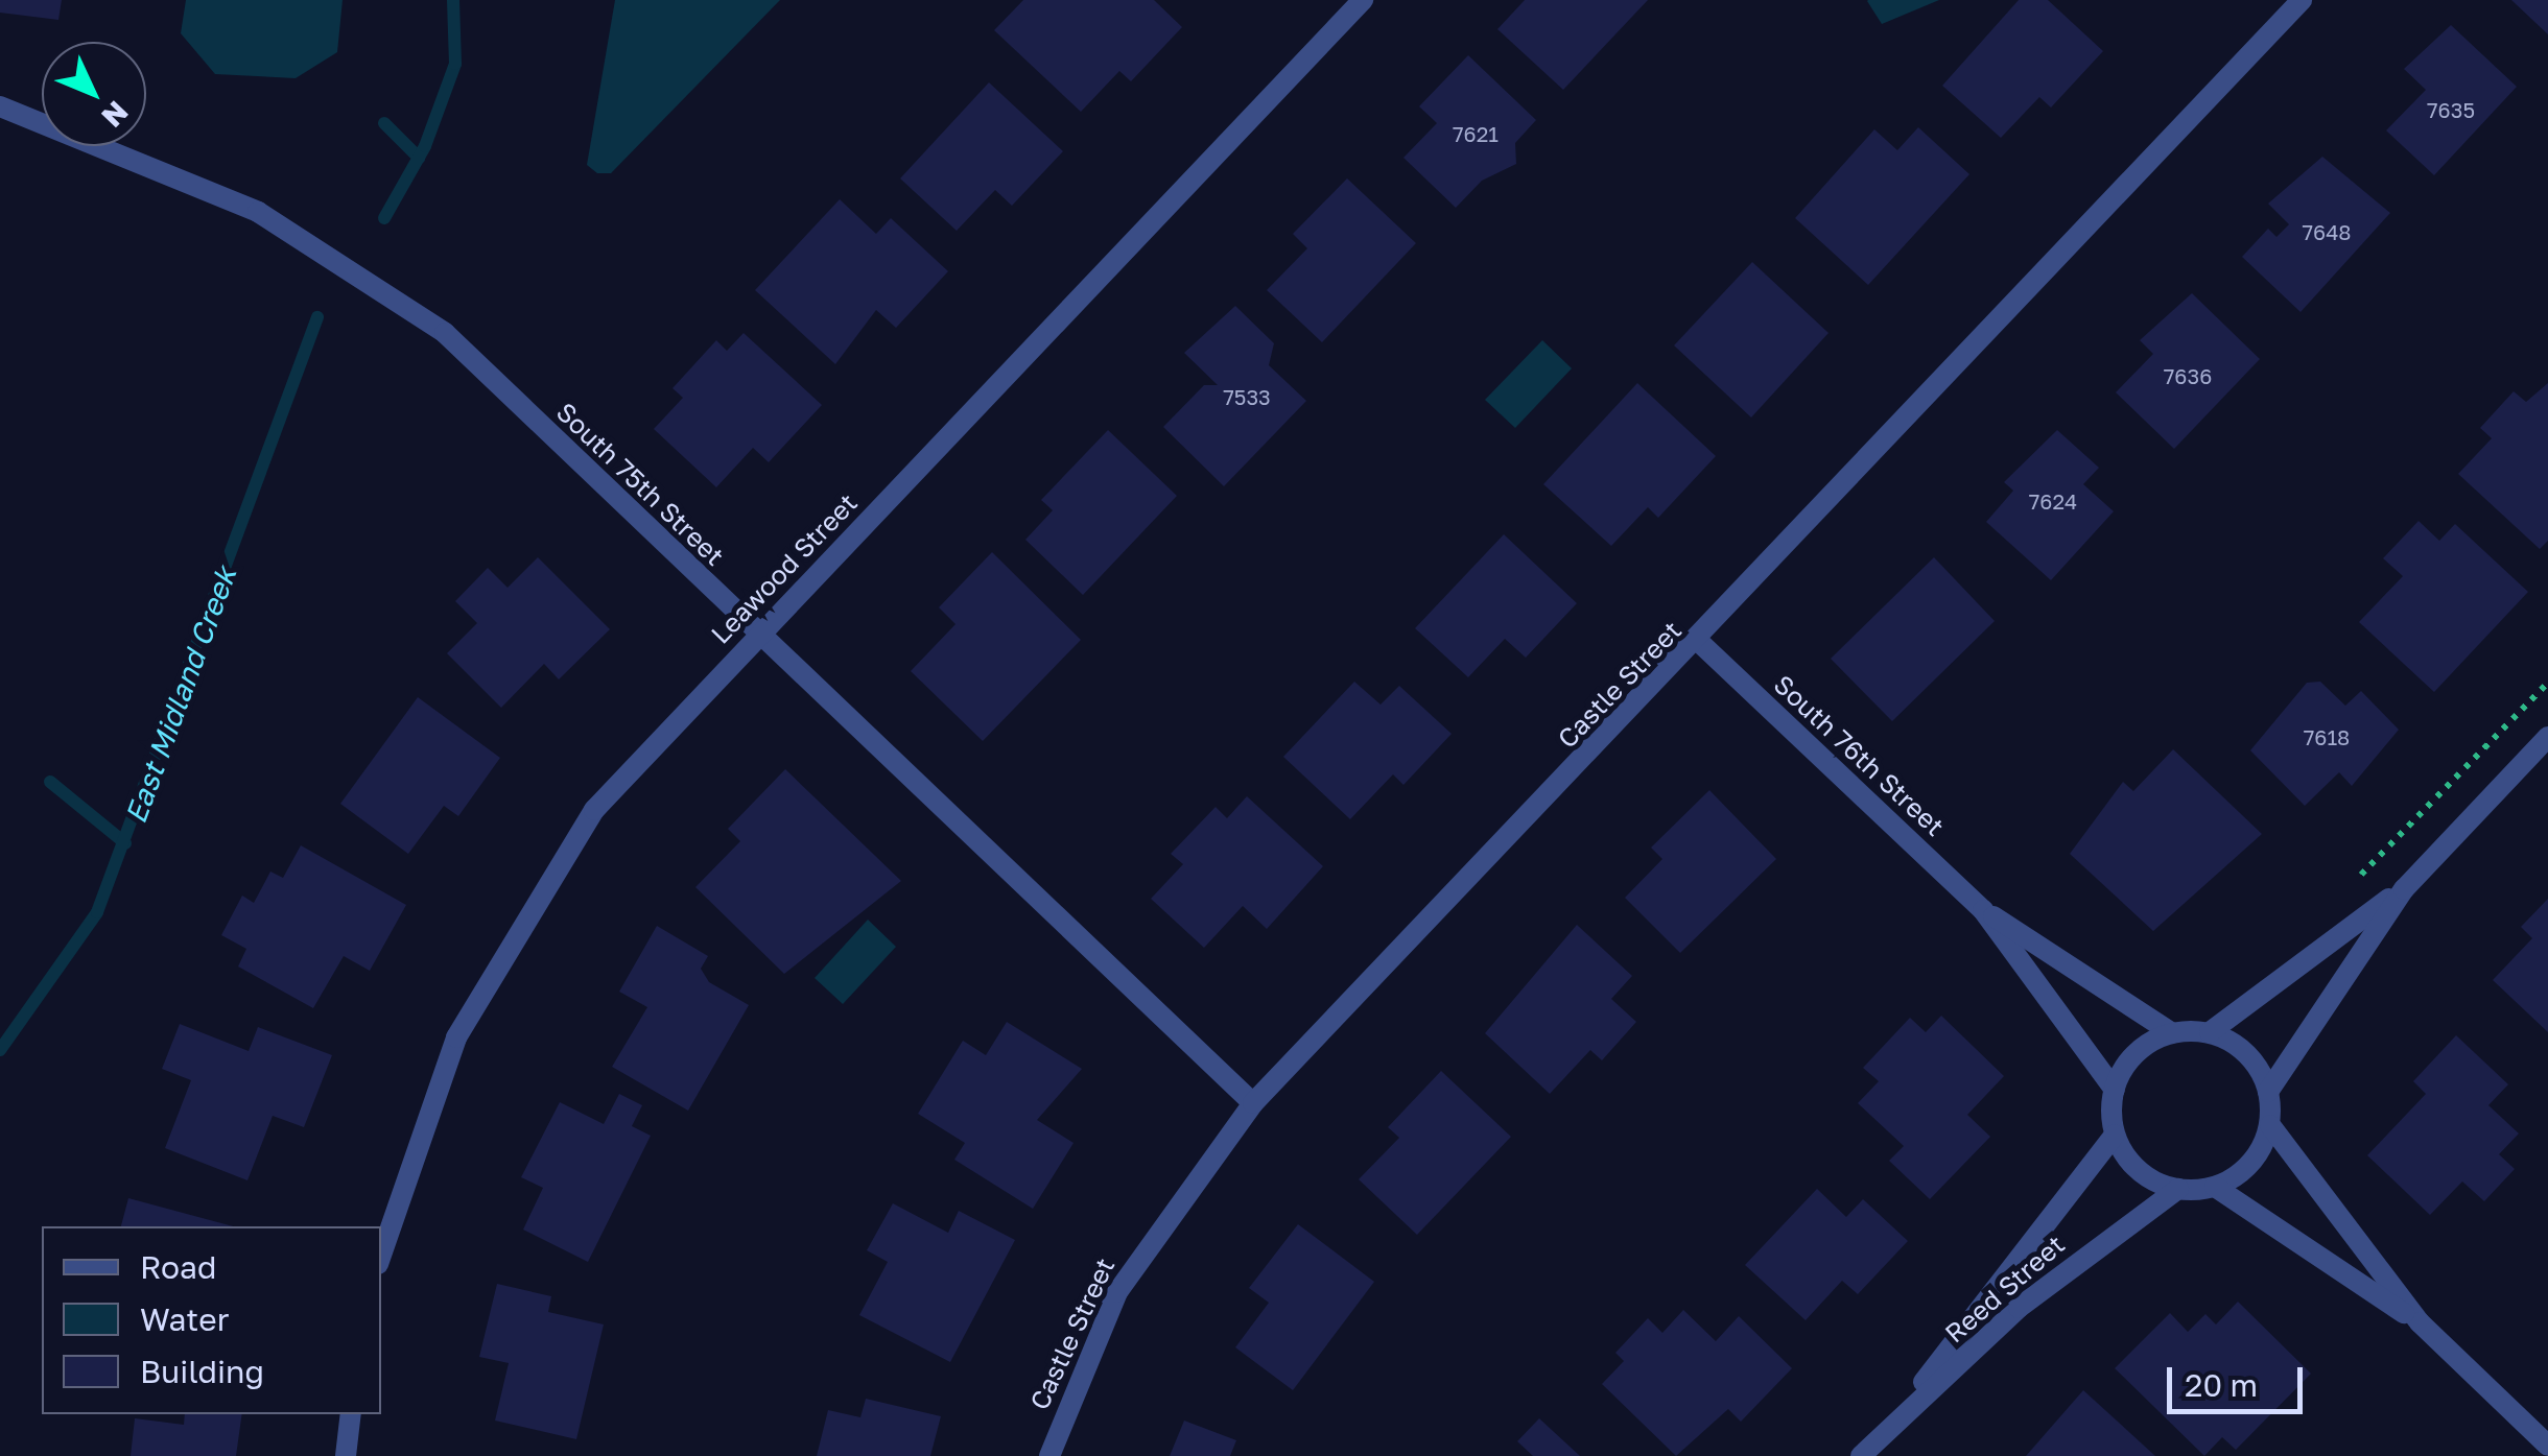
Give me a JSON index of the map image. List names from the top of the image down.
{
  "streets": {
    "street": [
      "South 75th Street",
      "Leawood Street",
      "Castle Street",
      "South 76th Street",
      "Reed Street"
    ]
  },
  "crossings": [
    ["South 75th Street", "Leawood Street"],
    ["South 75th Street", "Castle Street"],
    ["Castle Street", "South 76th Street"],
    ["South 76th Street", "Reed Street"]
  ],
  "water": ["East Midland Creek"],
  "house_numbers": [
    "7635",
    "7621",
    "7648",
    "7636",
    "7533",
    "7624",
    "7618"
  ],
  "legend": ["Road", "Water", "Building"],
  "scale_bar": "20 m",
  "north": "bottom right"
}
